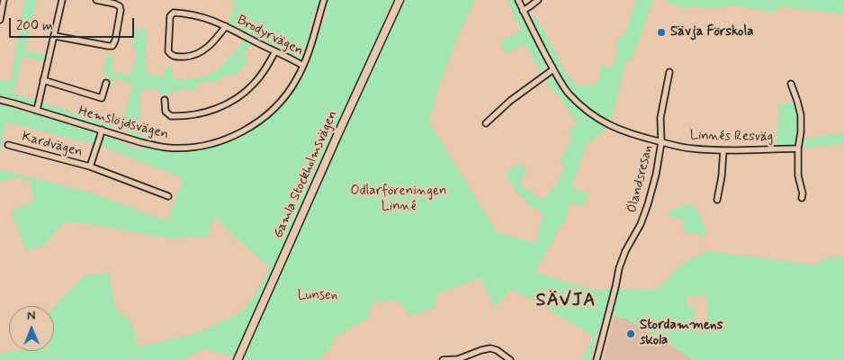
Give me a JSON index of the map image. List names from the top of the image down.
{
  "streets": {
    "main road": ["Gamla Stockholmsvägen"],
    "street": [
      "Brodyrvägen",
      "Hemslöjdsvägen",
      "Linnés Resväg",
      "Kardvägen",
      "Ölandsresan"
    ]
  },
  "crossings": [
    ["Brodyrvägen", "Hemslöjdsvägen"],
    ["Hemslöjdsvägen", "Kardvägen"],
    ["Linnés Resväg", "Ölandsresan"]
  ],
  "districts": ["SÄVJA"],
  "parks": ["Odlarföreningen Linné", "Lunsen"],
  "places": ["Sävja Förskola", "Stordammens skola"],
  "scale_bar": "200 m",
  "north": "top"
}
